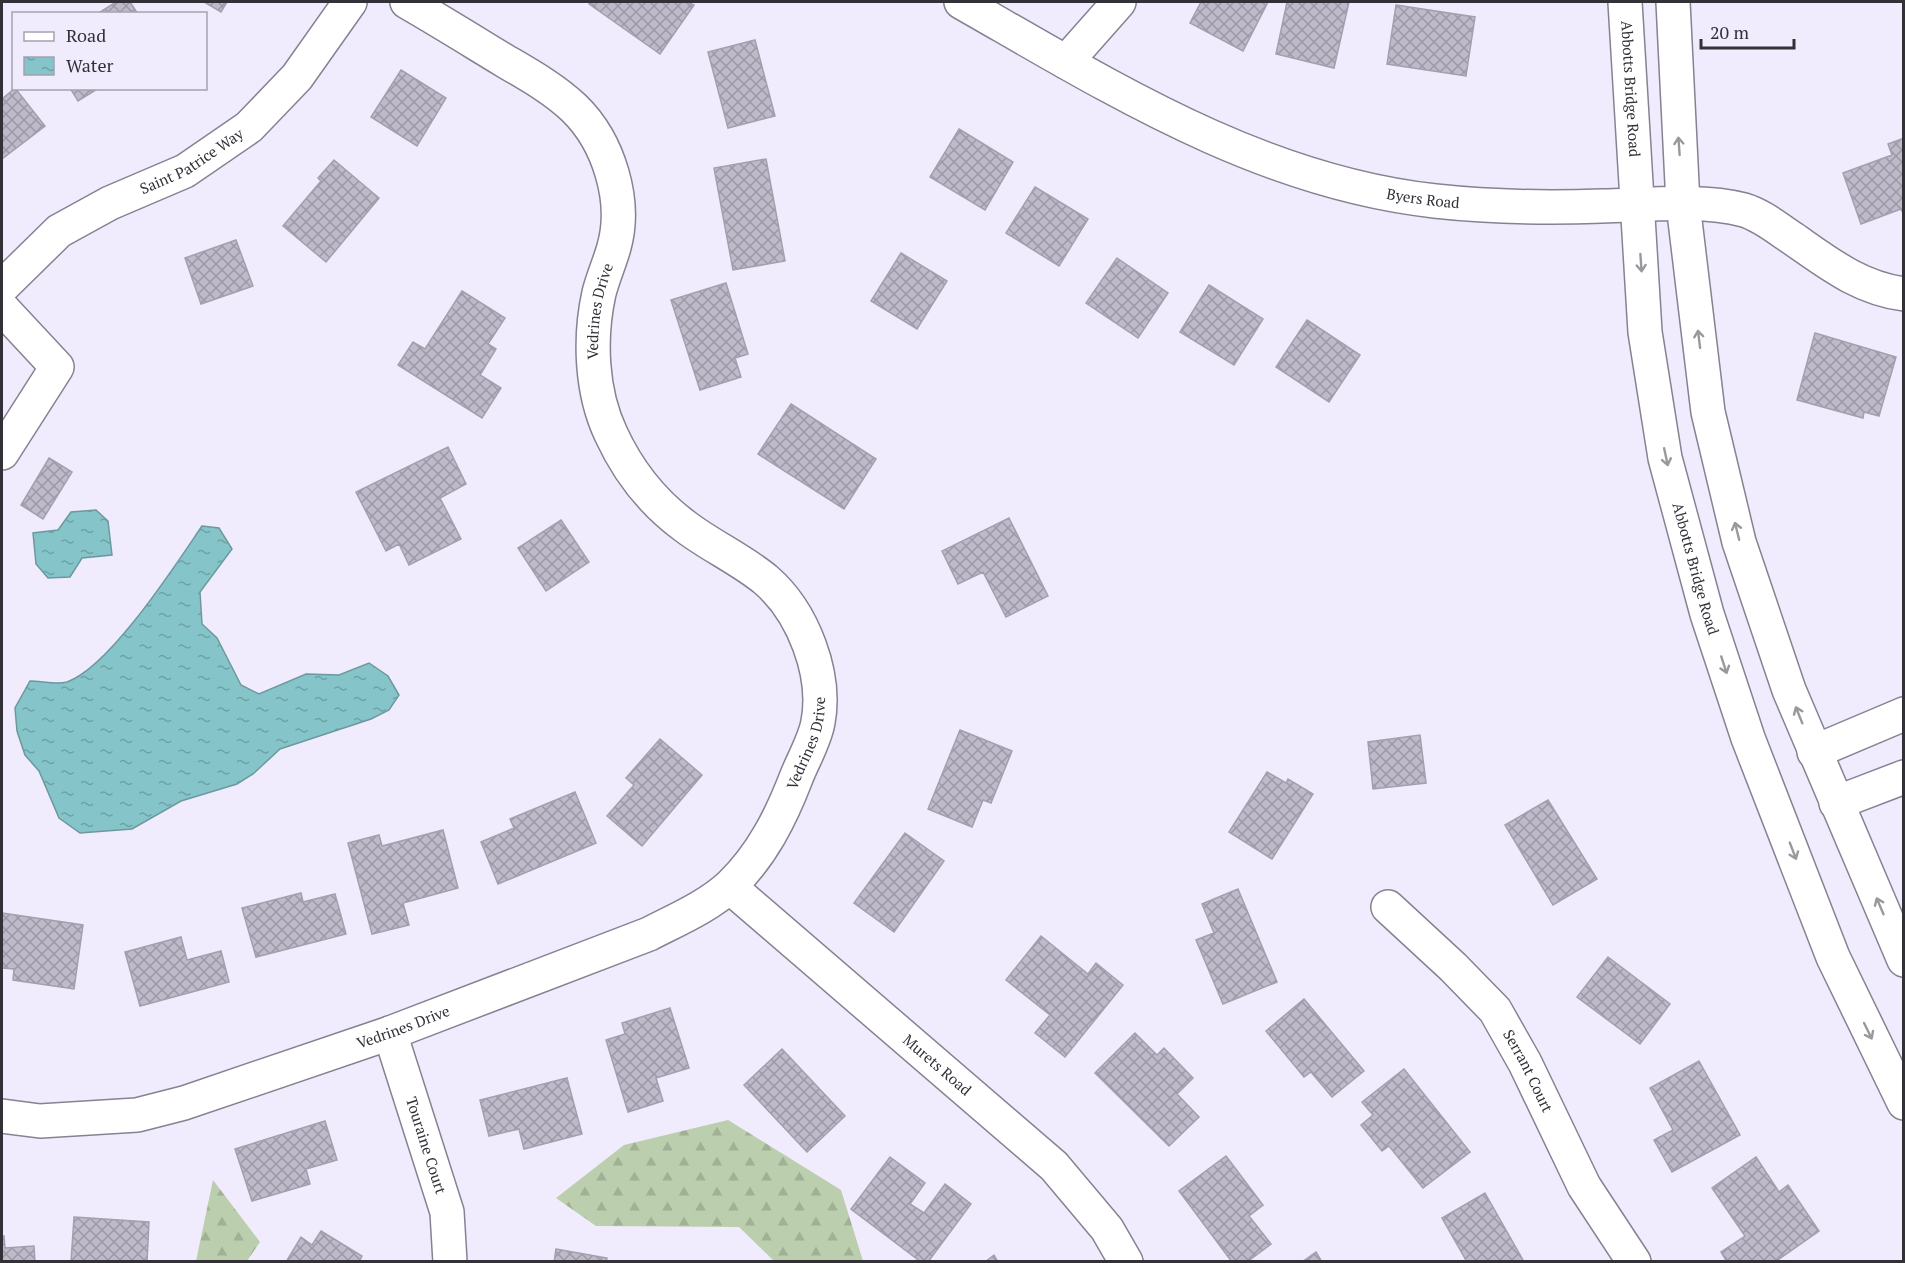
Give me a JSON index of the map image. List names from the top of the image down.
{
  "streets": {
    "street": [
      "Abbotts Bridge Road",
      "Saint Patrice Way",
      "Byers Road",
      "Vedrines Drive",
      "Murets Road",
      "Serrant Court",
      "Touraine Court"
    ]
  },
  "crossings": [
    ["Abbotts Bridge Road", "Byers Road"],
    ["Vedrines Drive", "Murets Road"],
    ["Vedrines Drive", "Touraine Court"]
  ],
  "legend": ["Road", "Water"],
  "scale_bar": "20 m"
}
